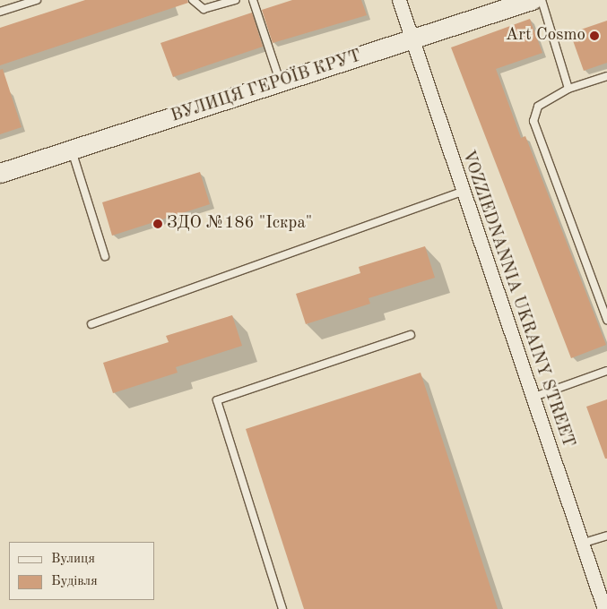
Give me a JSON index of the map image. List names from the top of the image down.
{
  "streets": {
    "street": ["ВУЛИЦЯ ГЕРОЇВ КРУТ", "VOZZIEDNANNIA UKRAINY STREET"]
  },
  "crossings": [
    ["ВУЛИЦЯ ГЕРОЇВ КРУТ", "VOZZIEDNANNIA UKRAINY STREET"]
  ],
  "places": ["Art Cosmo", "ЗДО №186 \"Іскра\""],
  "legend": ["Вулиця", "Будівля"]
}
